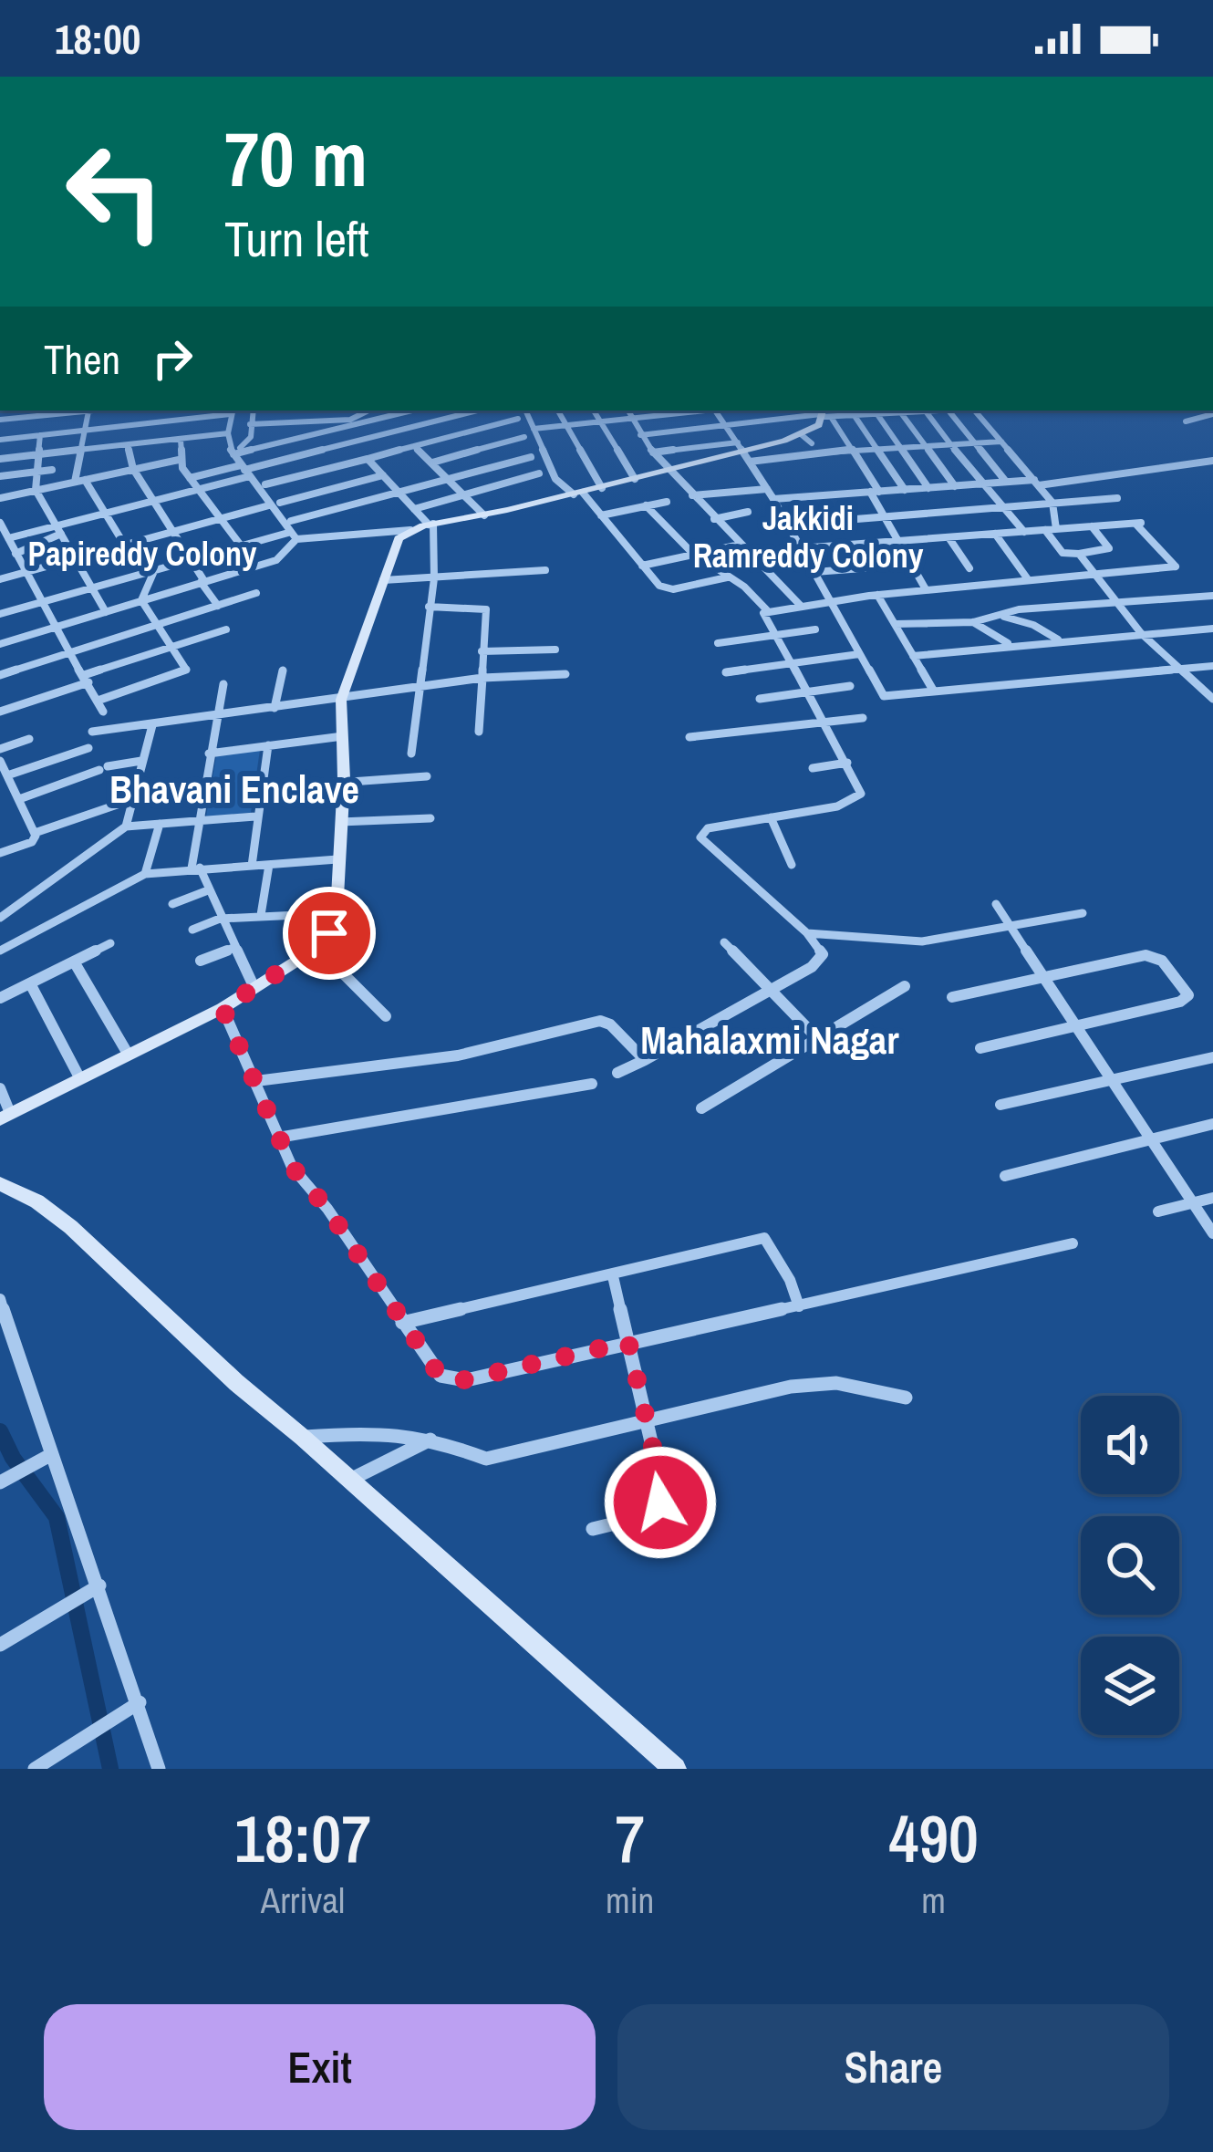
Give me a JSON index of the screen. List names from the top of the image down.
{
  "districts": [
    "Jakkidi Ramreddy Colony",
    "Papireddy Colony",
    "Bhavani Enclave",
    "Mahalaxmi Nagar"
  ],
  "page": {
    "status": "18:00",
    "turn": ["70 m", "Turn left"],
    "then": "Then",
    "eta": [
      "18:07",
      "Arrival",
      "7",
      "min",
      "490",
      "m"
    ],
    "buttons": ["Exit", "Share"]
  }
}
